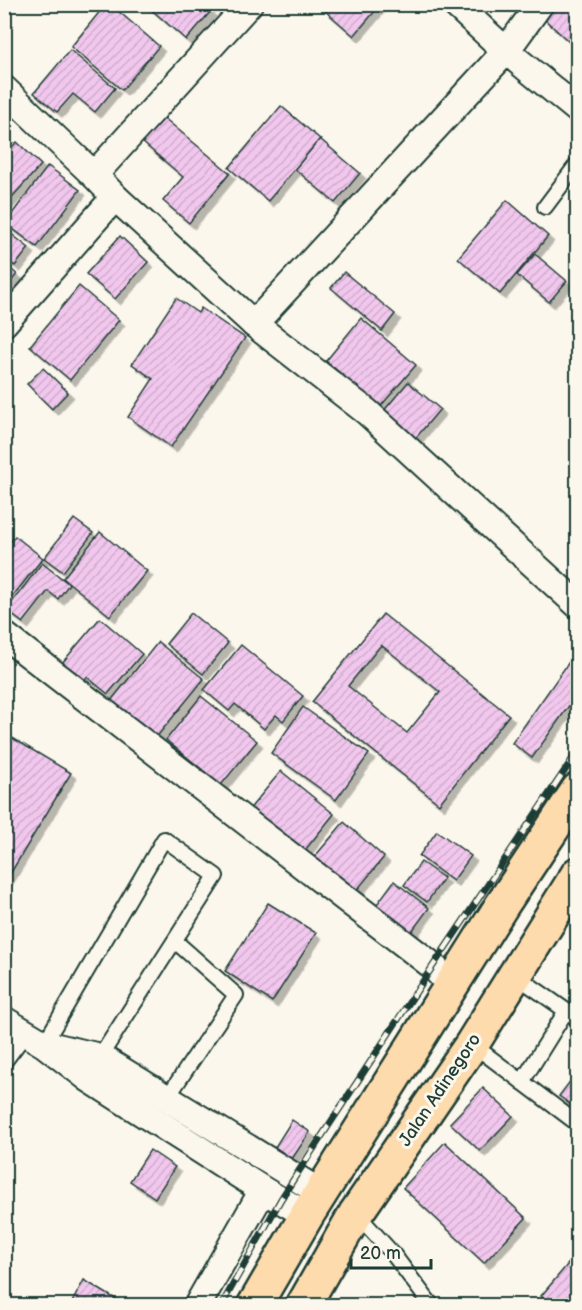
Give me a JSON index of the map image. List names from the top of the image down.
{
  "streets": {
    "highway": ["Jalan Adinegoro"]
  },
  "scale_bar": "20 m"
}
